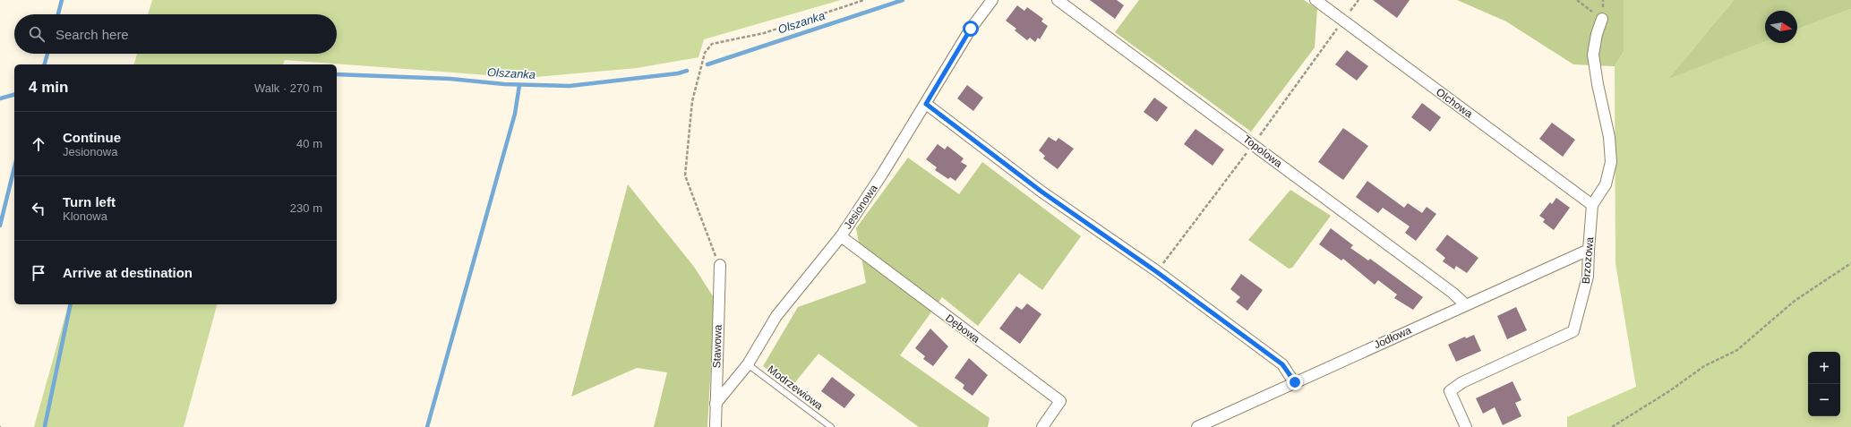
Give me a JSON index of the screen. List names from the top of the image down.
{
  "streets": {
    "street": [
      "Olchowa",
      "Topolowa",
      "Jesionowa",
      "Brzozowa",
      "Dębowa",
      "Jodłowa",
      "Stawowa"
    ],
    "lane": ["Modrzewiowa"]
  },
  "crossings": [
    ["Olchowa", "Brzozowa"],
    ["Topolowa", "Jodłowa"],
    ["Jesionowa", "Dębowa"],
    ["Jesionowa", "Stawowa"],
    ["Jesionowa", "Modrzewiowa"],
    ["Brzozowa", "Jodłowa"]
  ],
  "water": ["Olszanka"],
  "north": "right",
  "page": {
    "search": "Search here",
    "heading": ["4 min", "Walk · 270 m"],
    "list": [
      ["Continue", "Jesionowa", "40 m"],
      ["Turn left", "Klonowa", "230 m"],
      "Arrive at destination"
    ],
    "map_buttons": ["+", "−"]
  }
}
